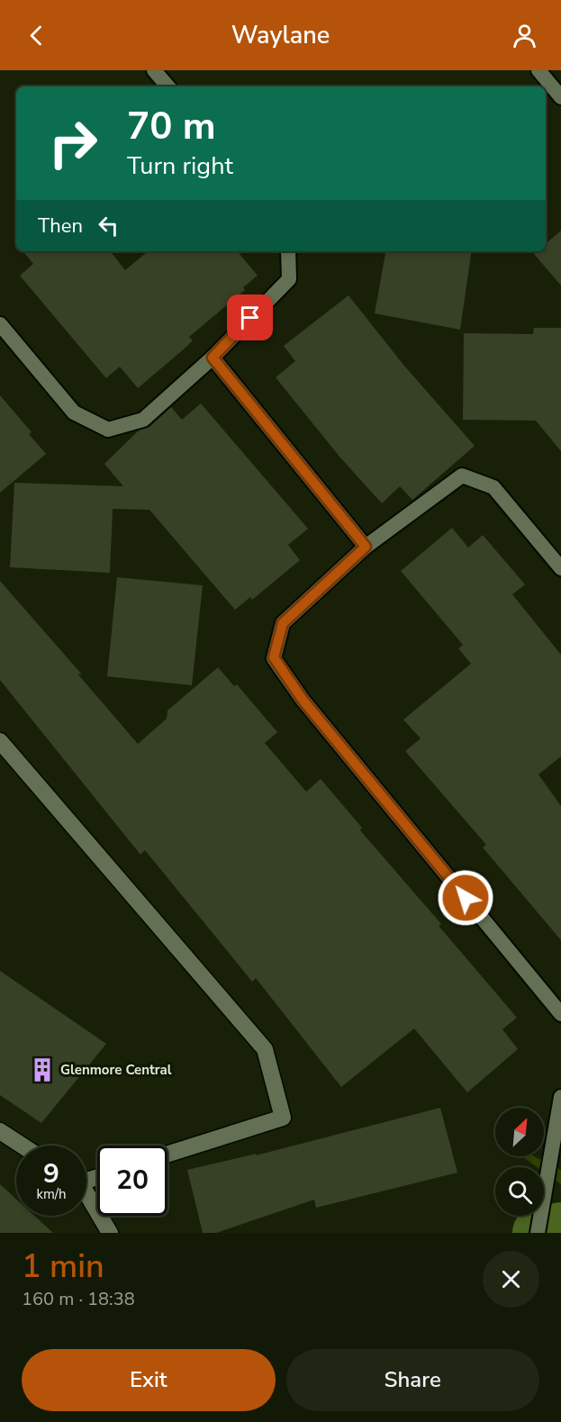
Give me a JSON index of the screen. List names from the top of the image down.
{
  "places": {
    "building": ["Glenmore Central"]
  },
  "north": "top right",
  "page": {
    "header": "Waylane",
    "turn": ["70 m", "Turn right"],
    "then": "Then",
    "speed": "9 km/h",
    "limit": "20",
    "heading": ["1 min", "160 m · 18:38"],
    "buttons": ["Exit", "Share"]
  }
}
